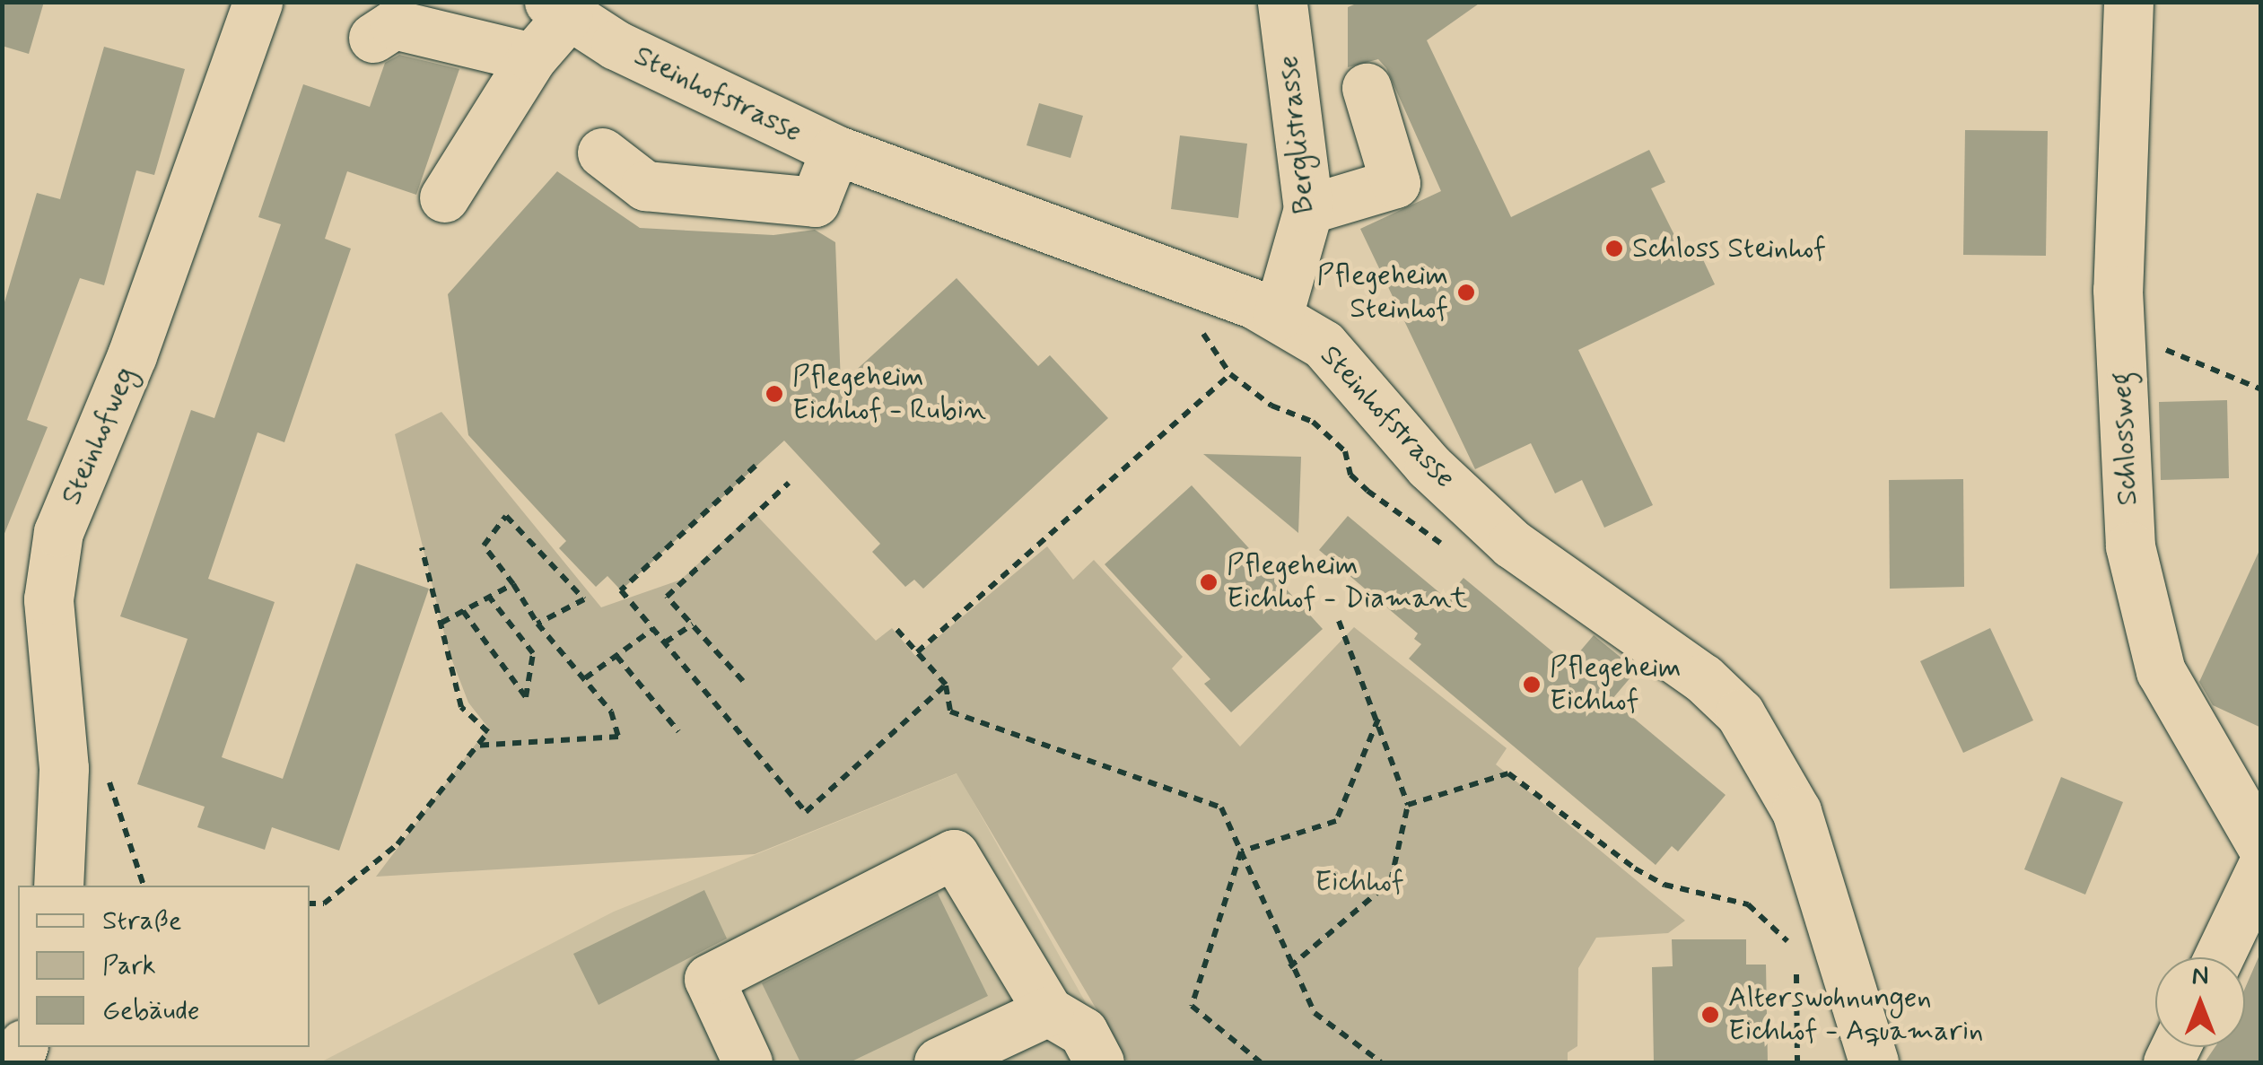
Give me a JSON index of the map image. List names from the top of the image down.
{
  "streets": {
    "street": [
      "Steinhofstrasse",
      "Berglistrasse",
      "Steinhofweg",
      "Schlossweg"
    ]
  },
  "crossings": [
    ["Steinhofstrasse", "Berglistrasse"]
  ],
  "parks": ["Eichhof"],
  "places": [
    "Schloss Steinhof",
    "Pflegeheim Steinhof",
    "Pflegeheim Eichhof - Rubin",
    "Pflegeheim Eichhof - Diamant",
    "Pflegeheim Eichhof",
    "Alterswohnungen Eichhof - Aquamarin"
  ],
  "legend": ["Straße", "Park", "Gebäude"],
  "north": "top"
}
